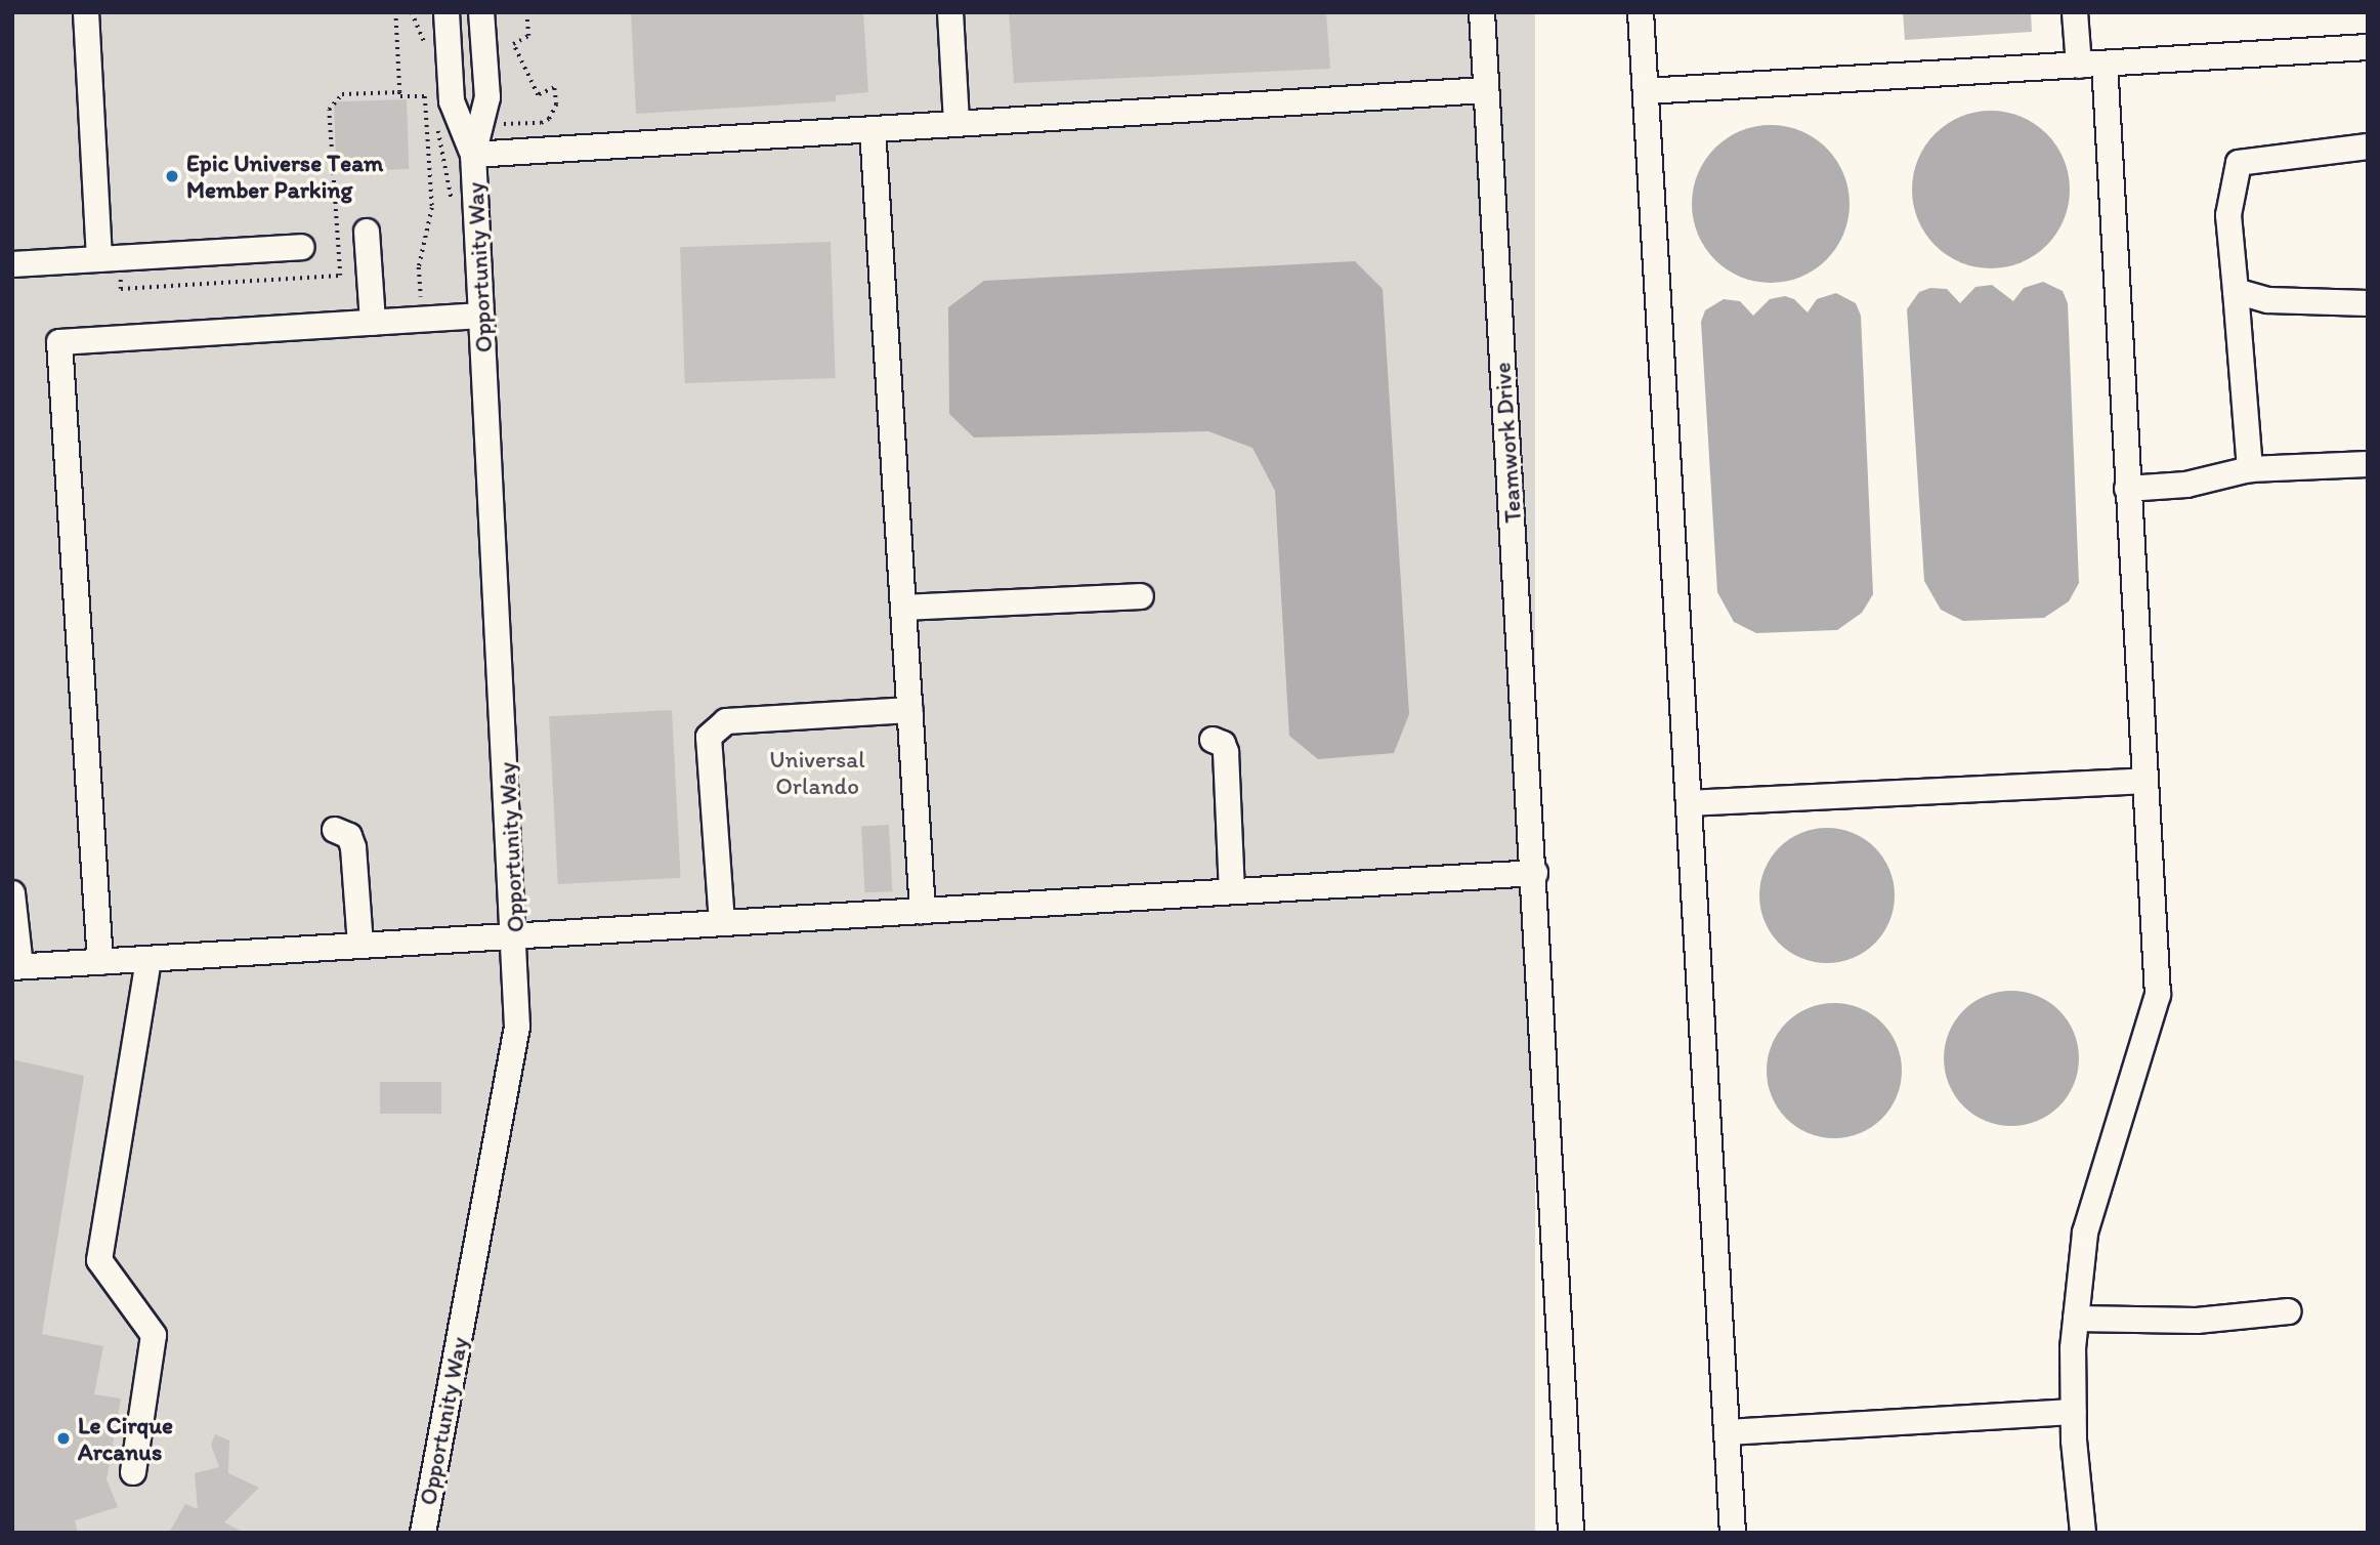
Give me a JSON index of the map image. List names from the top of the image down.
{
  "streets": {
    "street": ["Opportunity Way", "Teamwork Drive"]
  },
  "parks": ["Universal Orlando"],
  "places": ["Epic Universe Team Member Parking", "Le Cirque Arcanus"]
}
